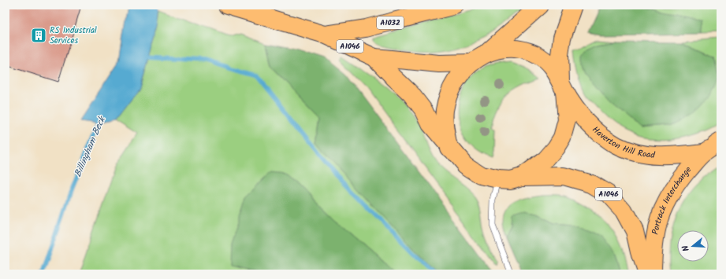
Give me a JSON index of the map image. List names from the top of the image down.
{
  "streets": {
    "main road": [
      "A1032",
      "A1046",
      "Haverton Hill Road",
      "Portrack Interchange"
    ]
  },
  "crossings": [
    ["A1032", "A1046"],
    ["A1046", "Haverton Hill Road"],
    ["Haverton Hill Road", "Portrack Interchange"]
  ],
  "water": ["Billingham Beck"],
  "places": {
    "building": ["RS Industrial Services"]
  },
  "north": "left"
}
